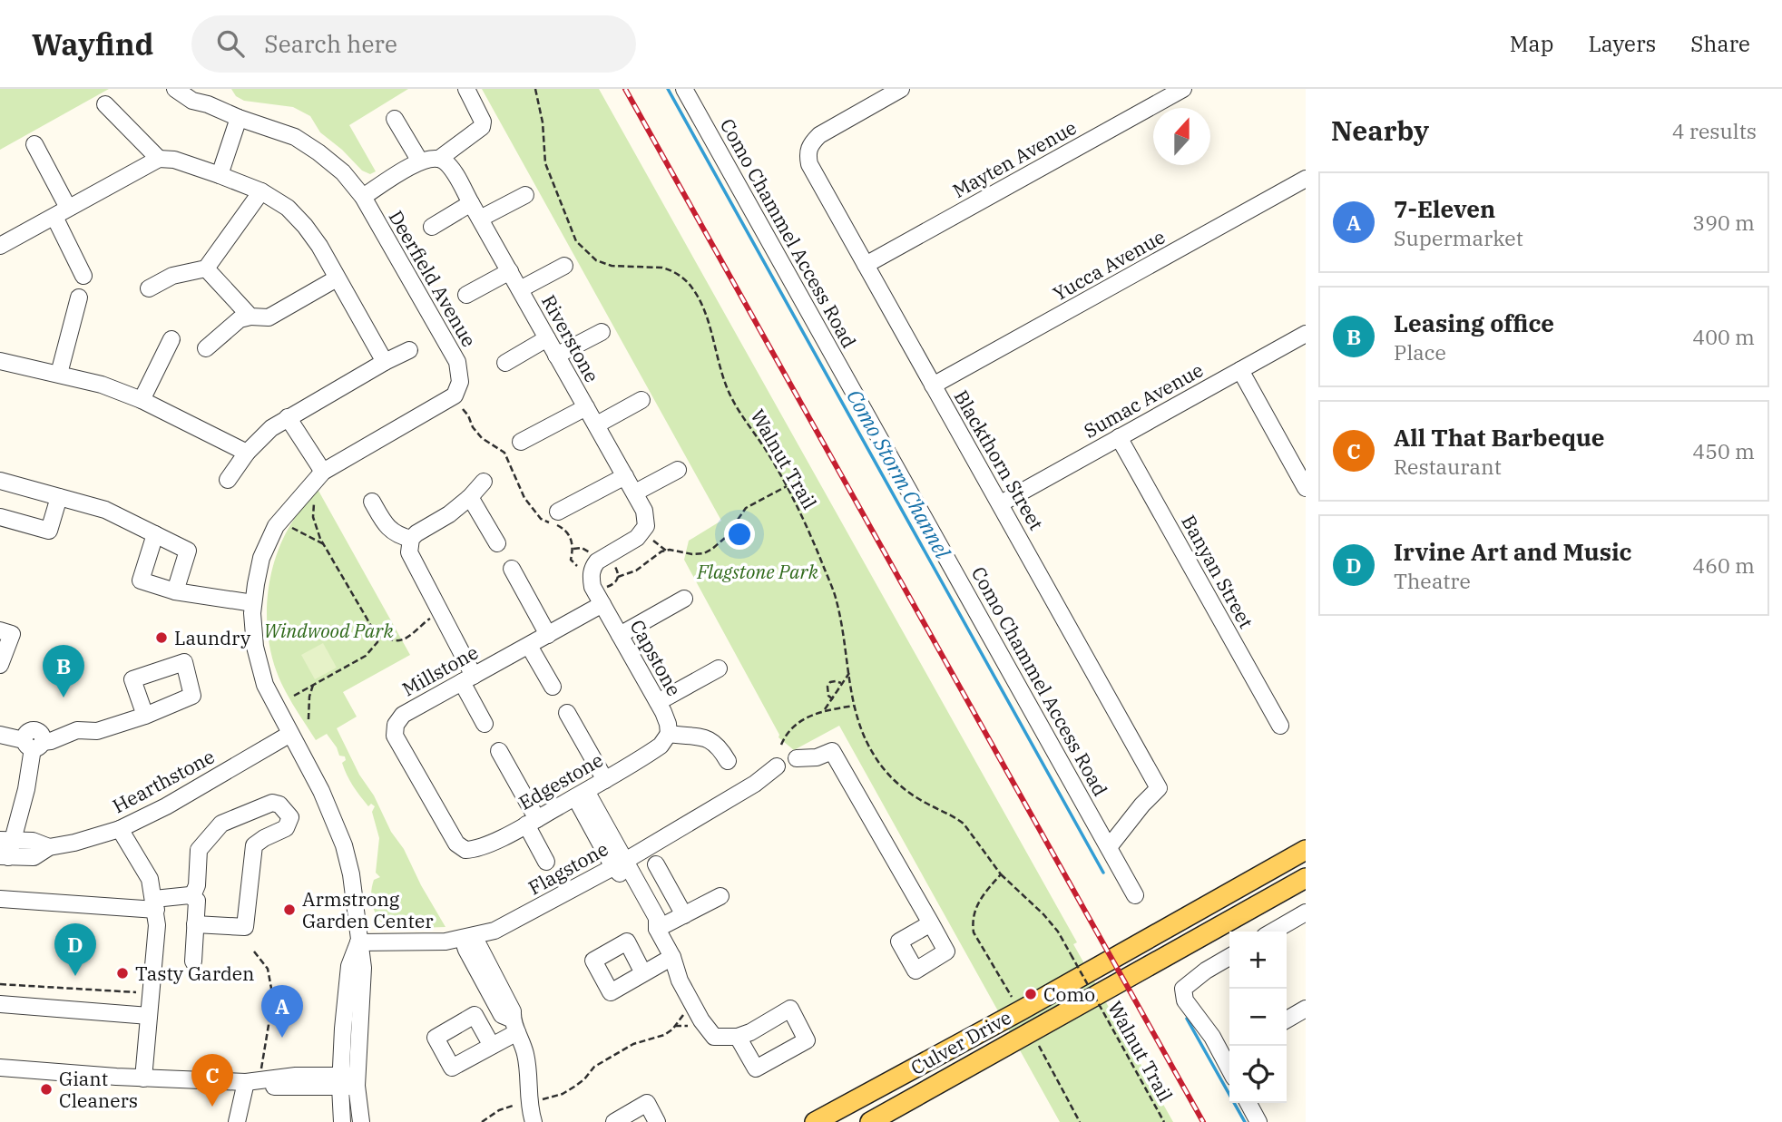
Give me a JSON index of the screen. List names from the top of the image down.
{
  "streets": {
    "main road": ["Culver Drive"],
    "street": [
      "Mayten Avenue",
      "Como Chammel Access Road",
      "Yucca Avenue",
      "Deerfield Avenue",
      "Riverstone",
      "Sumac Avenue",
      "Blackthorn Street",
      "Banyan Street",
      "Capstone",
      "Millstone",
      "Hearthstone",
      "Edgestone",
      "Flagstone"
    ],
    "path": ["Walnut Trail"]
  },
  "crossings": [
    ["Mayten Avenue", "Blackthorn Street"],
    ["Como Chammel Access Road", "Blackthorn Street"],
    ["Yucca Avenue", "Blackthorn Street"],
    ["Deerfield Avenue", "Hearthstone"],
    ["Deerfield Avenue", "Flagstone"],
    ["Sumac Avenue", "Blackthorn Street"],
    ["Sumac Avenue", "Banyan Street"],
    ["Capstone", "Millstone"],
    ["Capstone", "Edgestone"],
    ["Millstone", "Edgestone"]
  ],
  "water": ["Como Storm Channel"],
  "parks": ["Flagstone Park", "Windwood Park"],
  "places": [
    "Laundry",
    "Armstrong Garden Center",
    "Tasty Garden",
    "Como",
    "Giant Cleaners"
  ],
  "north": "top",
  "page": {
    "header": "Wayfind",
    "search": "Search here",
    "nav": ["Map", "Layers", "Share"],
    "heading": ["Nearby", "4 results"],
    "list": [
      {
        "mark": "A",
        "name": "7-Eleven",
        "note": "Supermarket",
        "value": "390 m"
      },
      {
        "mark": "B",
        "name": "Leasing office",
        "note": "Place",
        "value": "400 m"
      },
      {
        "mark": "C",
        "name": "All That Barbeque",
        "note": "Restaurant",
        "value": "450 m"
      },
      {
        "mark": "D",
        "name": "Irvine Art and Music",
        "note": "Theatre",
        "value": "460 m"
      }
    ],
    "pins": [
      "B",
      "D",
      "A",
      "C"
    ],
    "map_buttons": ["+", "−"]
  }
}
